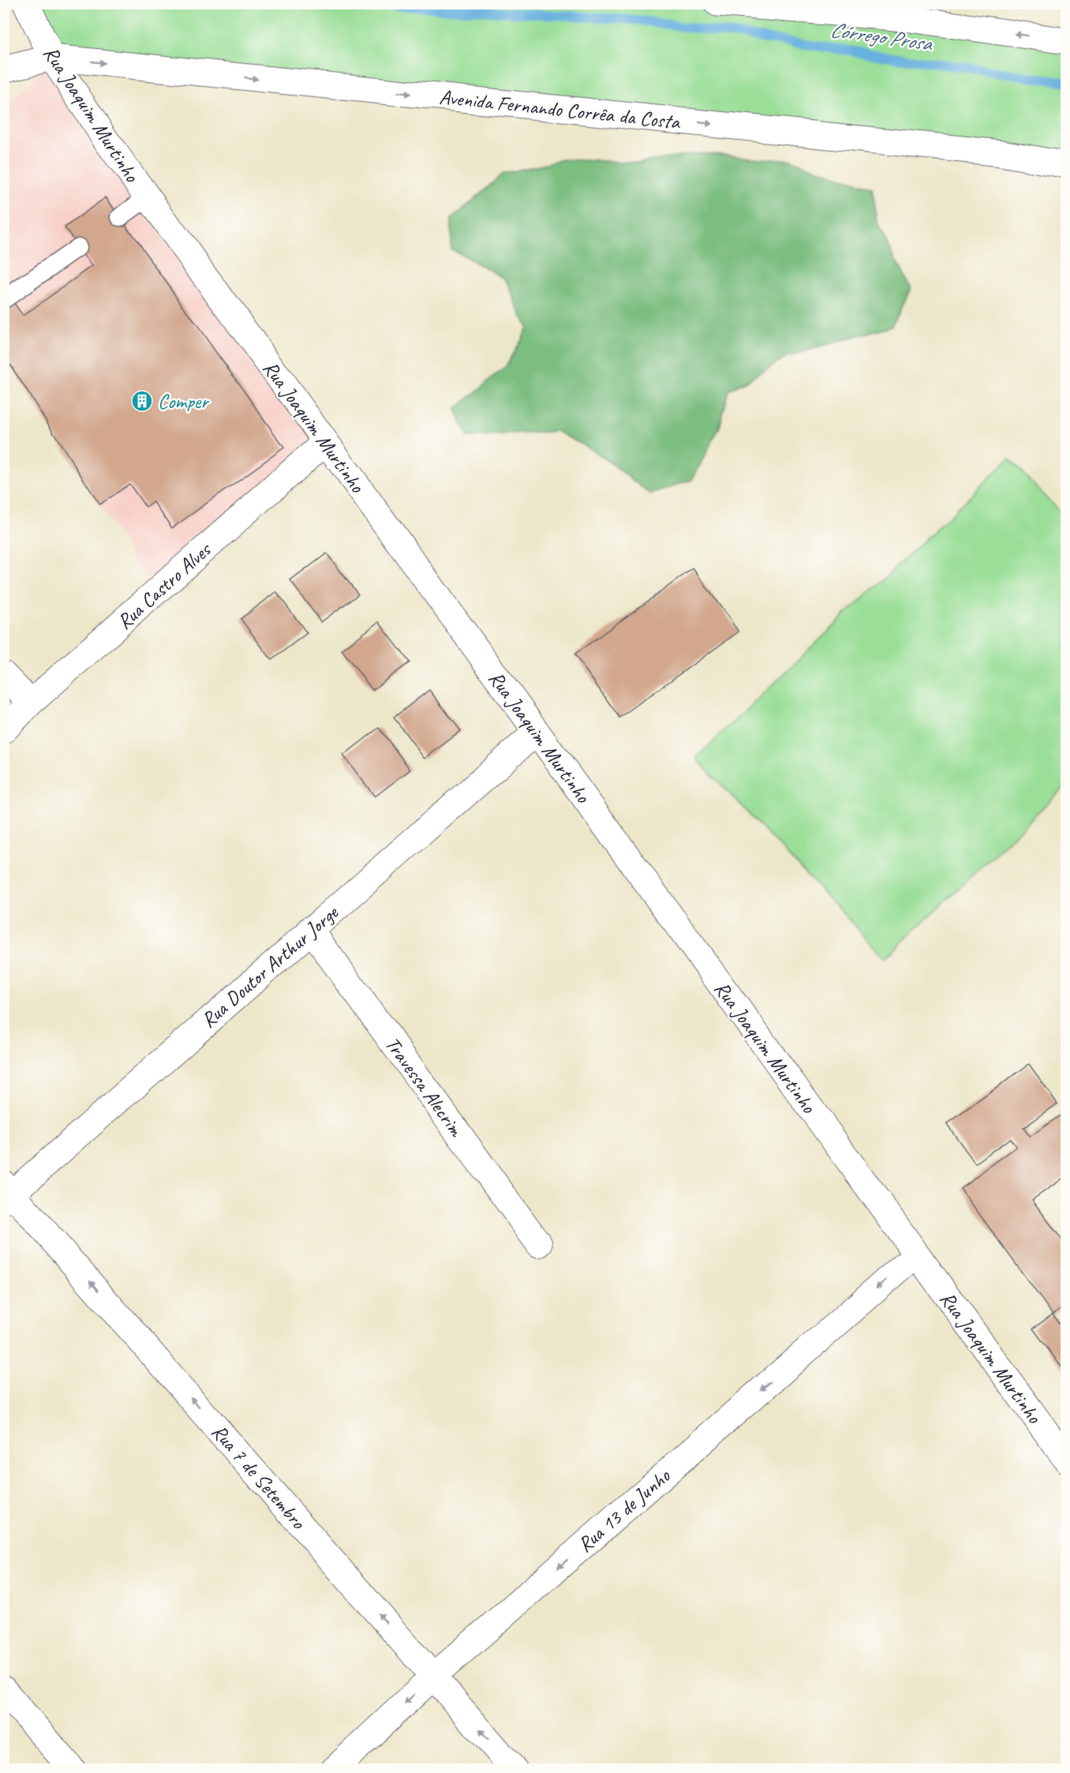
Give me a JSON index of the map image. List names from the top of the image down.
{
  "streets": {
    "street": [
      "Avenida Fernando Corrêa da Costa",
      "Rua Joaquim Murtinho",
      "Rua Castro Alves",
      "Rua Doutor Arthur Jorge",
      "Travessa Alecrim",
      "Rua 7 de Setembro",
      "Rua 13 de Junho"
    ]
  },
  "crossings": [
    ["Avenida Fernando Corrêa da Costa", "Rua Joaquim Murtinho"],
    ["Rua Joaquim Murtinho", "Rua Castro Alves"],
    ["Rua Joaquim Murtinho", "Rua Doutor Arthur Jorge"],
    ["Rua Joaquim Murtinho", "Rua 13 de Junho"],
    ["Rua Doutor Arthur Jorge", "Travessa Alecrim"],
    ["Rua Doutor Arthur Jorge", "Rua 7 de Setembro"],
    ["Rua 7 de Setembro", "Rua 13 de Junho"]
  ],
  "one_way": ["Rua 7 de Setembro", "Rua 13 de Junho"],
  "water": ["Córrego Prosa"],
  "places": {
    "building": ["Comper"]
  }
}
